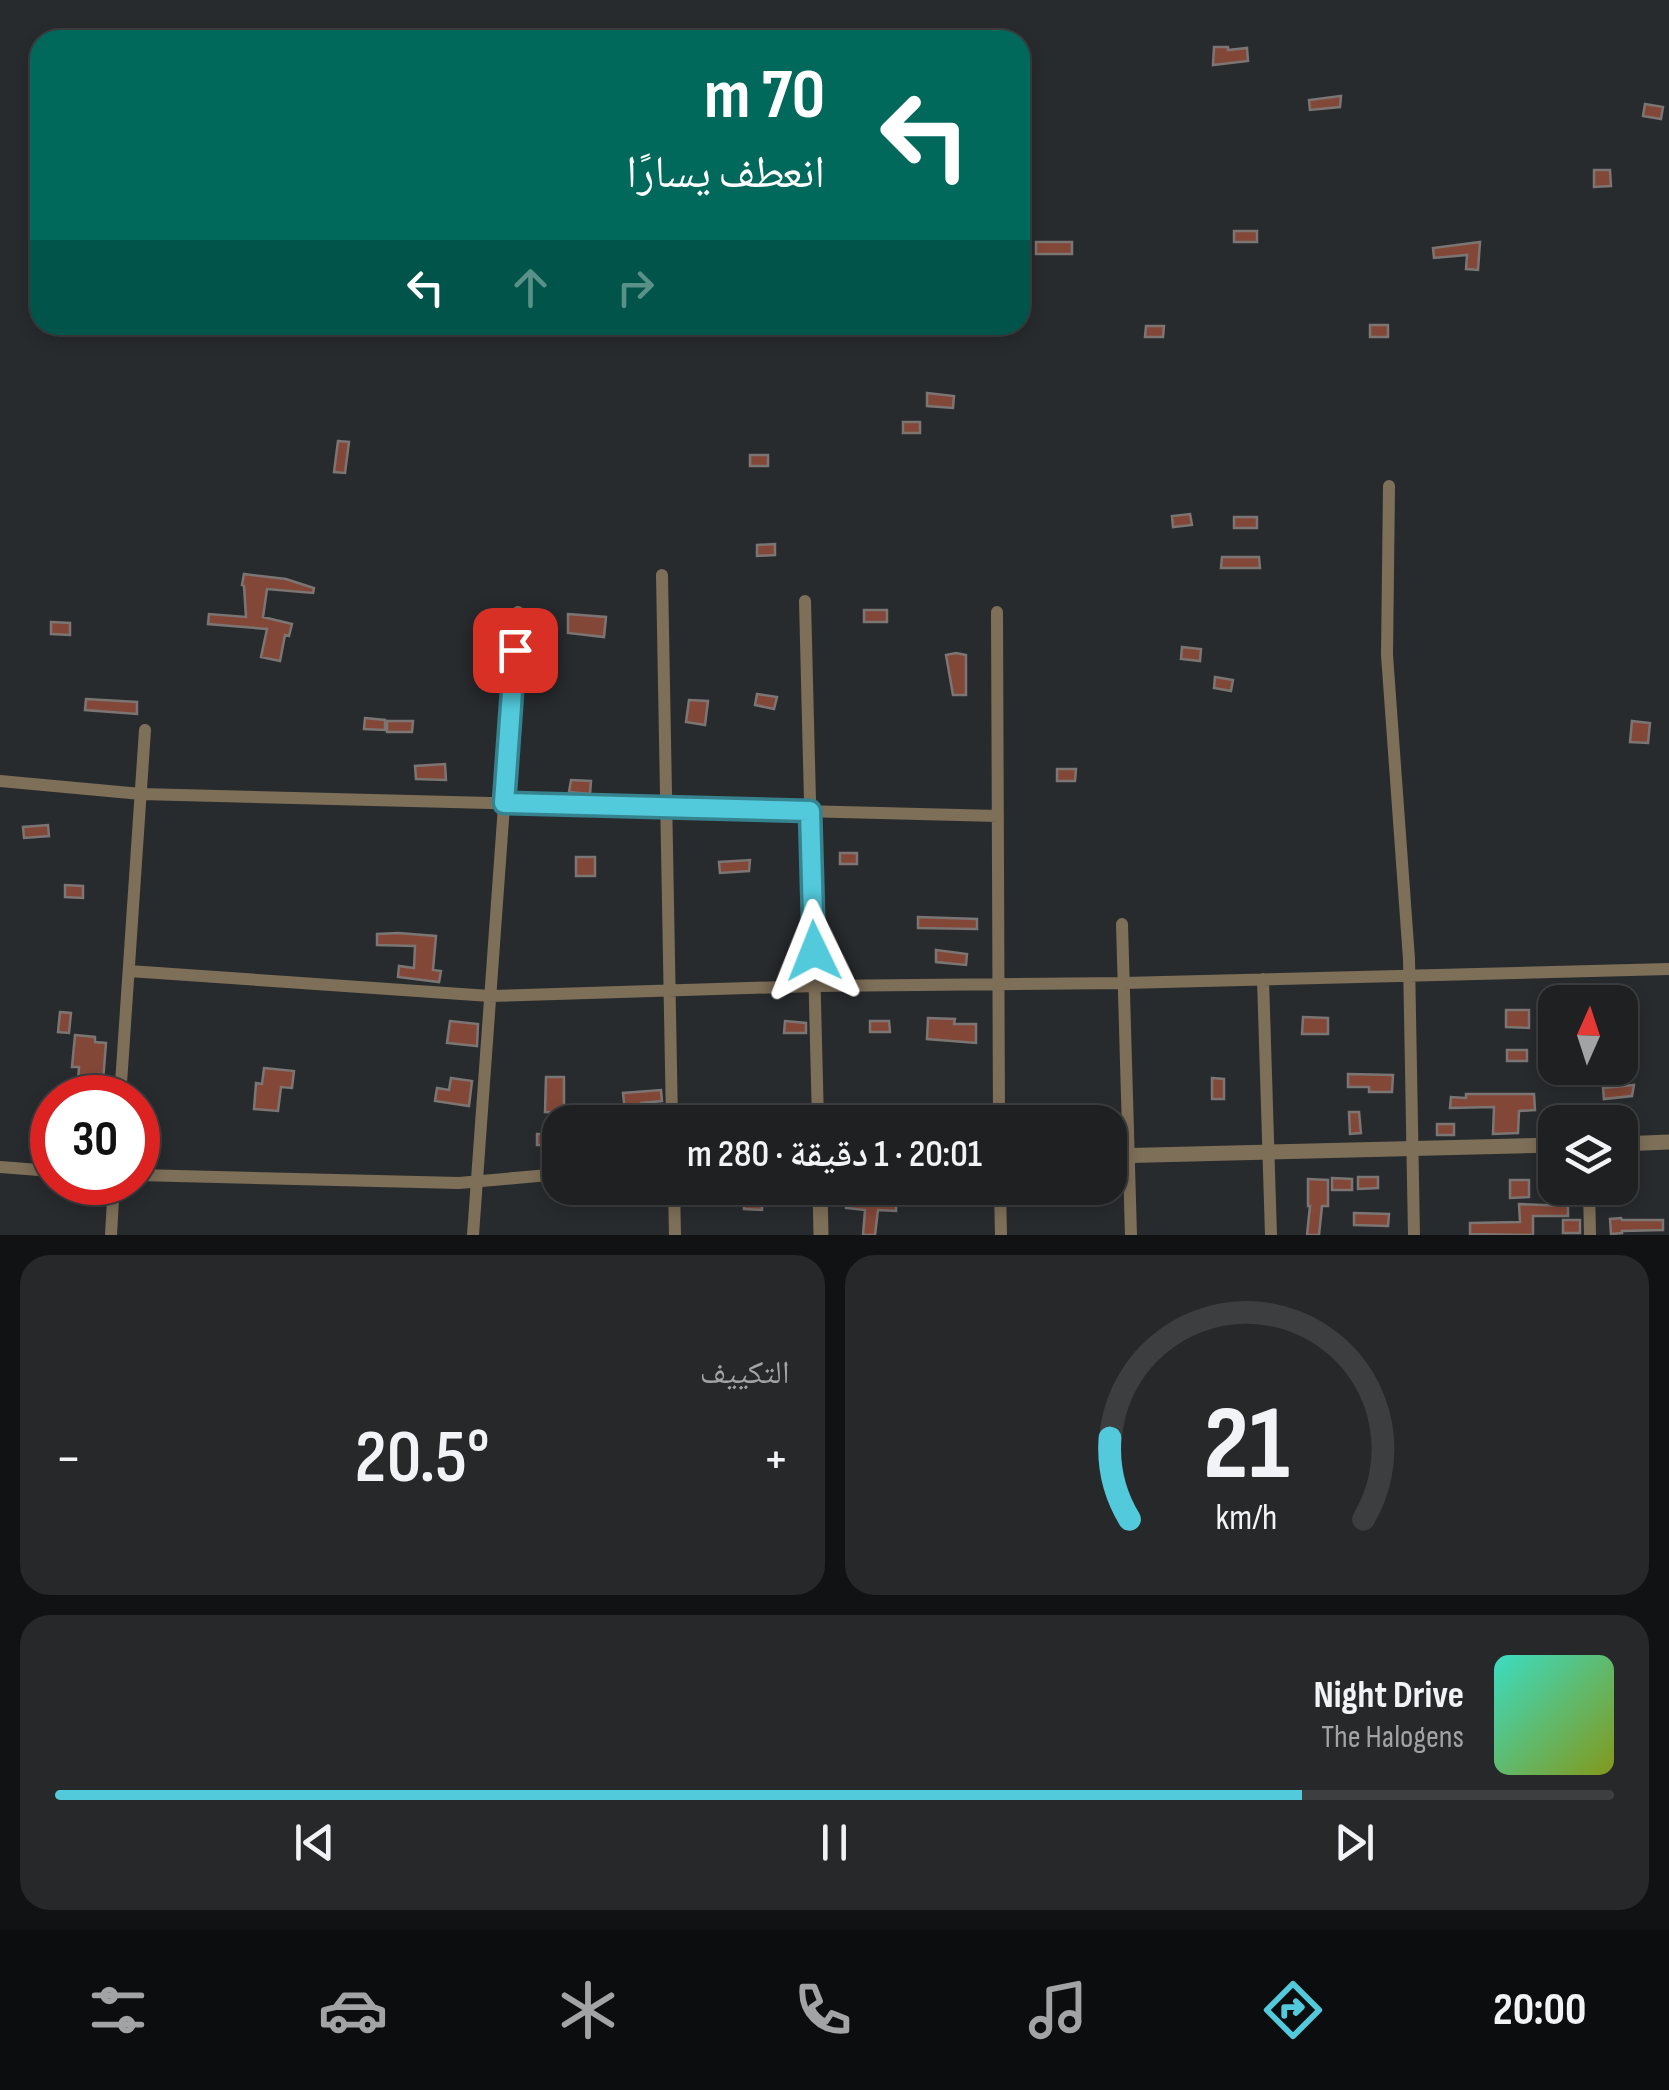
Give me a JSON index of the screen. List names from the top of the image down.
{
  "north": "top",
  "page": {
    "turn": ["70 m", "انعطف يسارًا"],
    "limit": "30",
    "trip": "20:01 · 1 دقيقة · 280 m",
    "tile": "التكييف",
    "heat": ["−", "20.5°", "+"],
    "song": ["Night Drive", "The Halogens"],
    "tabs": "20:00",
    "gauge": ["21", "km/h"]
  }
}
